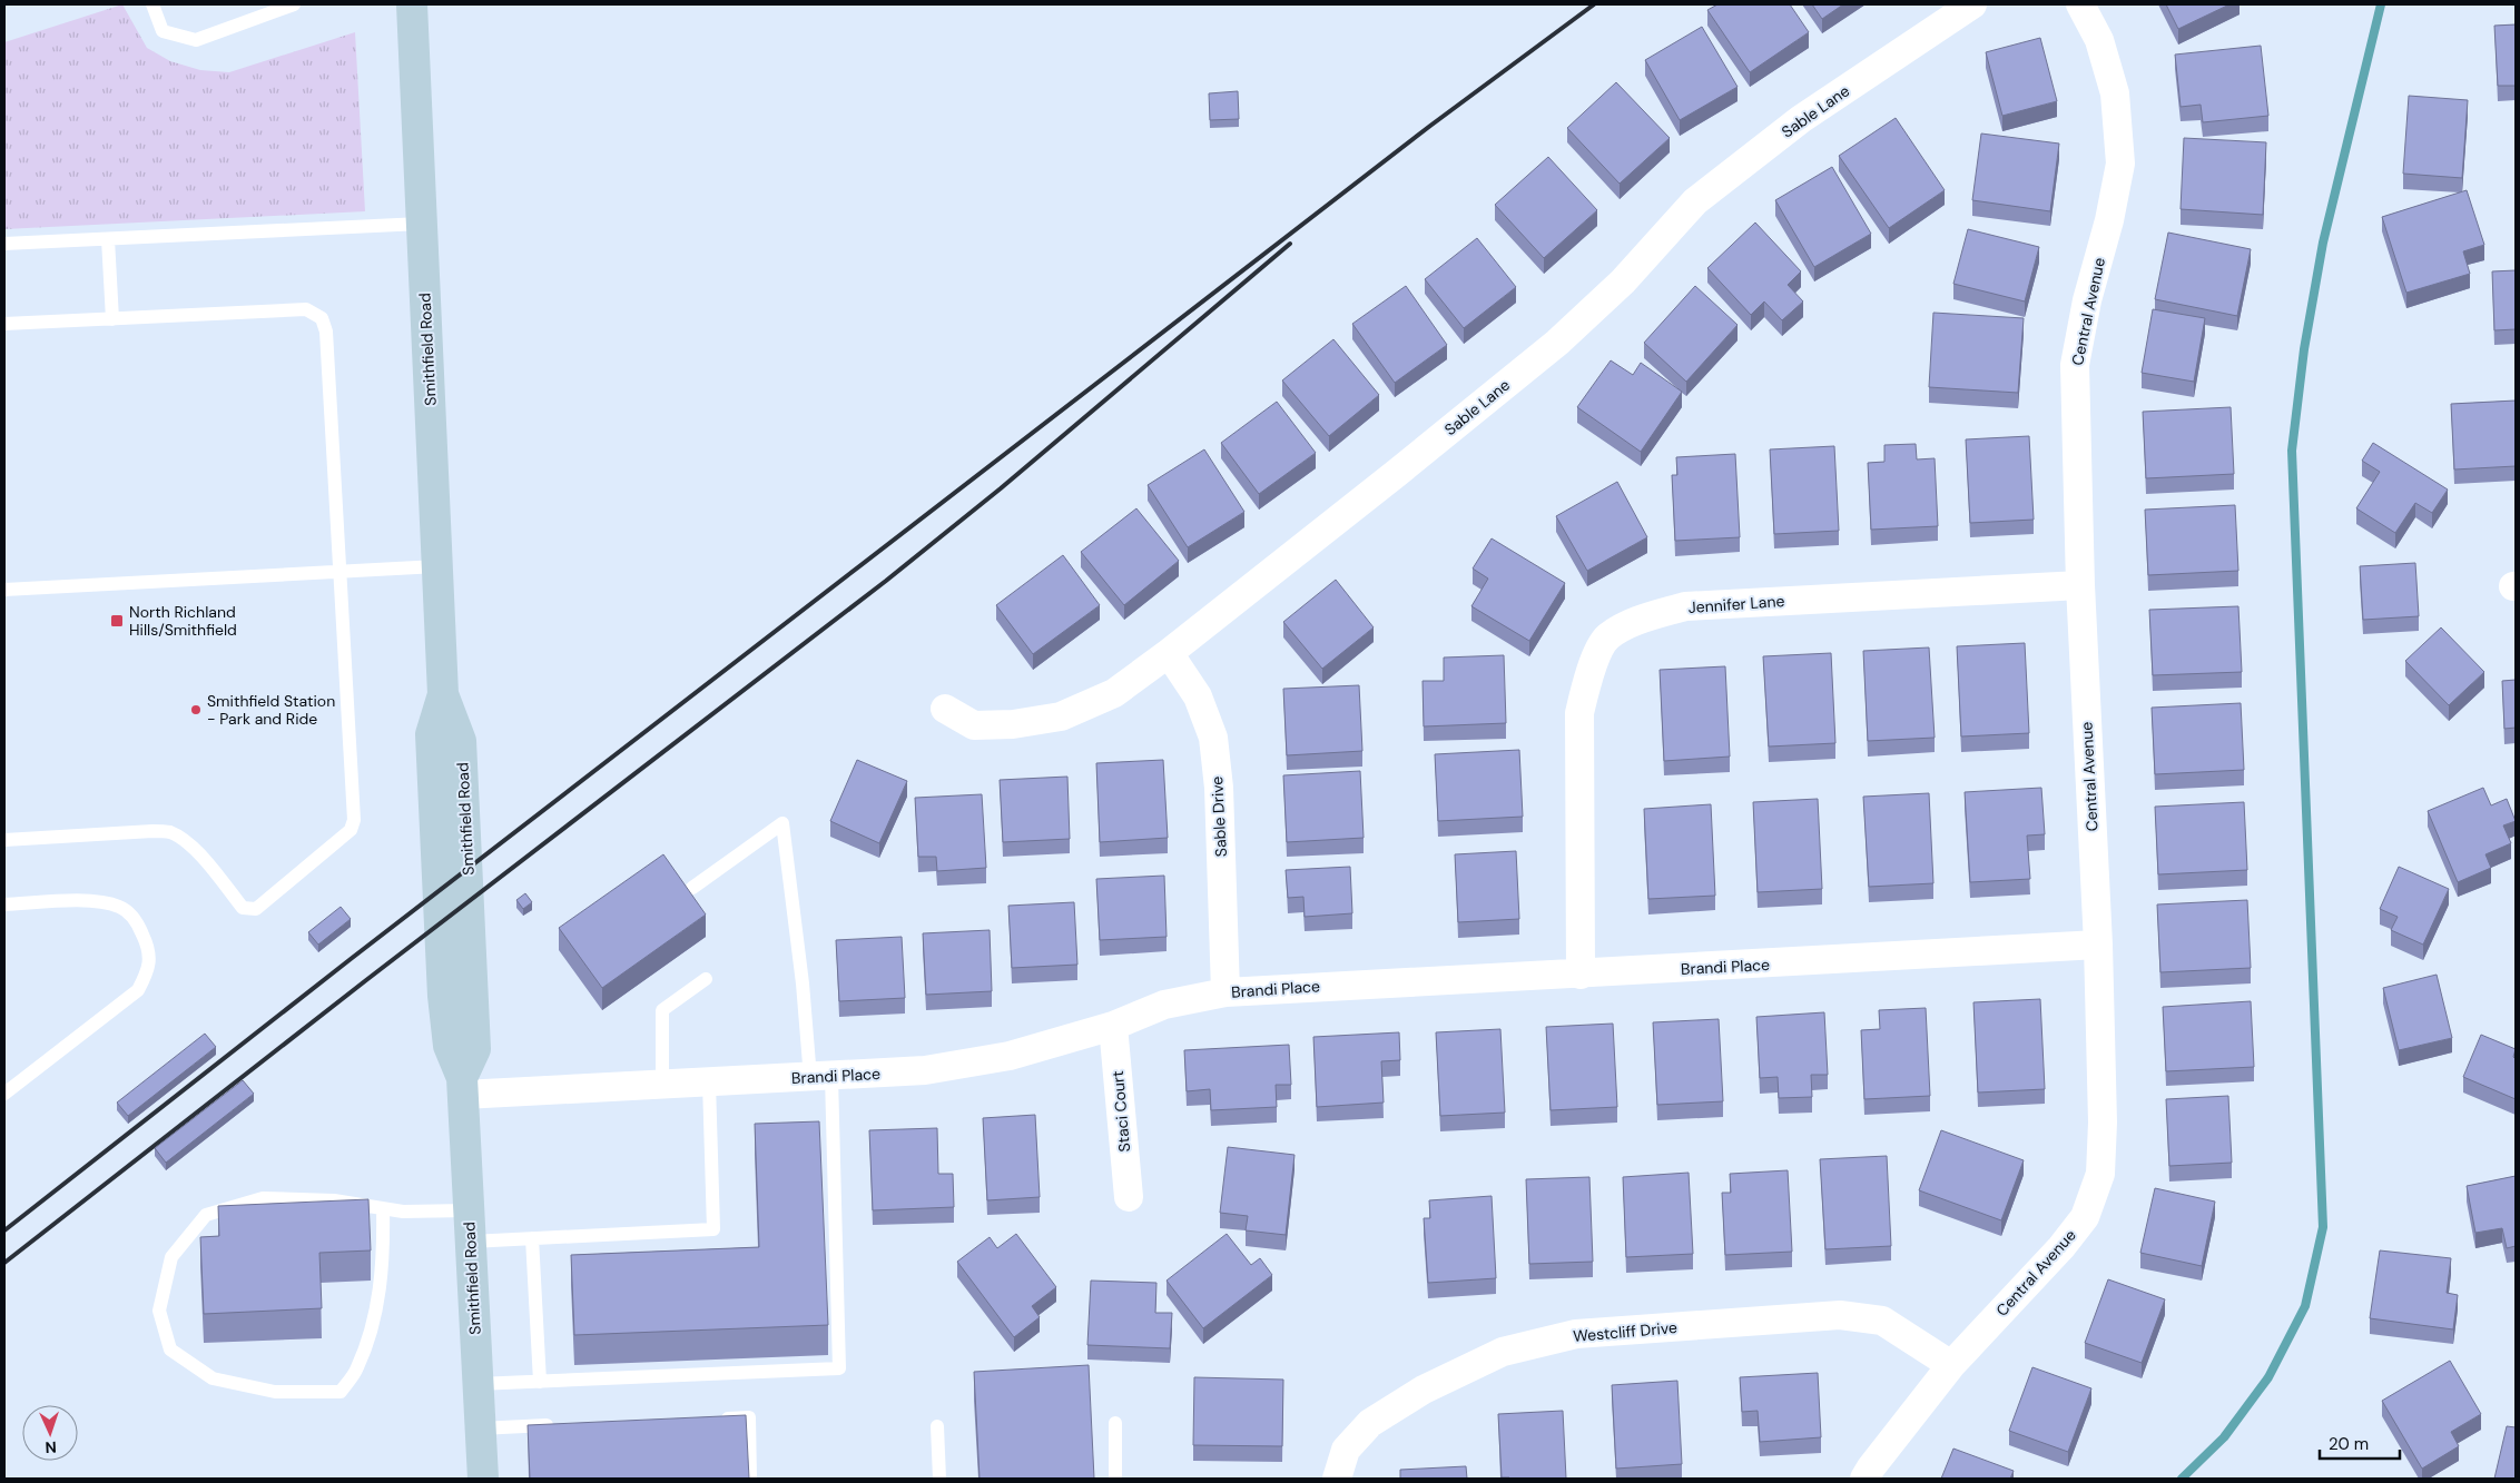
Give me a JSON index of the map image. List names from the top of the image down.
{
  "streets": {
    "main road": ["Smithfield Road"],
    "street": [
      "Sable Lane",
      "Central Avenue",
      "Jennifer Lane",
      "Sable Drive",
      "Brandi Place",
      "Staci Court",
      "Westcliff Drive"
    ]
  },
  "crossings": [
    ["Sable Lane", "Sable Drive"],
    ["Central Avenue", "Jennifer Lane"],
    ["Central Avenue", "Brandi Place"],
    ["Central Avenue", "Westcliff Drive"],
    ["Smithfield Road", "Brandi Place"],
    ["Jennifer Lane", "Brandi Place"],
    ["Sable Drive", "Brandi Place"],
    ["Brandi Place", "Staci Court"]
  ],
  "places": {
    "transit": ["North Richland Hills/Smithfield"],
    "other": ["Smithfield Station - Park and Ride"]
  },
  "scale_bar": "20 m",
  "north": "bottom"
}
